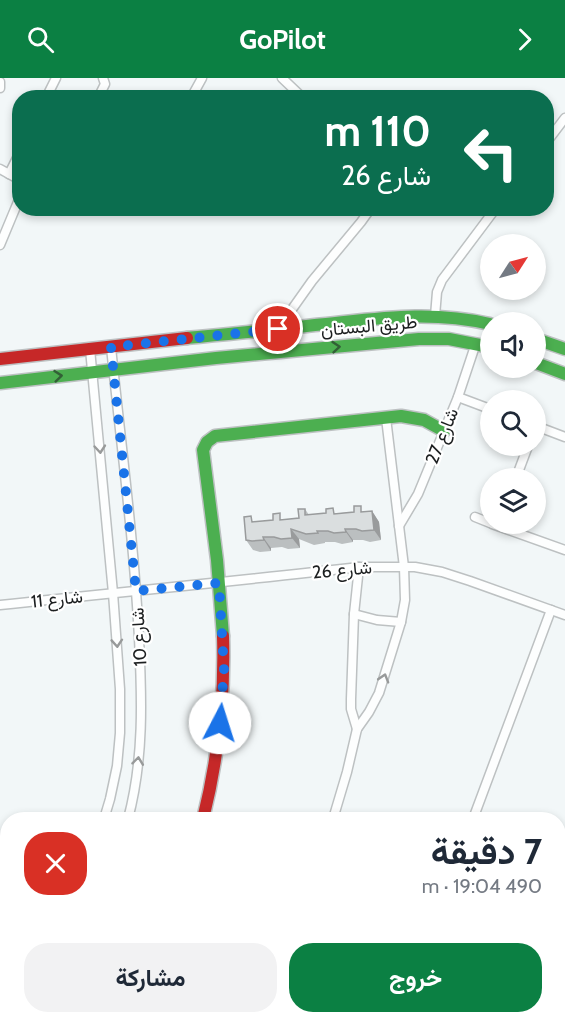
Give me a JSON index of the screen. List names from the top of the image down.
{
  "streets": {
    "main road": ["طريق البستان"],
    "street": [
      "شارع 27",
      "شارع 26",
      "شارع 11",
      "شارع 10"
    ]
  },
  "crossings": [
    ["طريق البستان", "شارع 27"],
    ["طريق البستان", "شارع 10"],
    ["شارع 26", "شارع 11"],
    ["شارع 26", "شارع 10"],
    ["شارع 11", "شارع 10"]
  ],
  "north": "top right",
  "page": {
    "header": "GoPilot",
    "turn": ["110 m", "شارع 26"],
    "heading": ["7 دقيقة", "490 m · 19:04"],
    "buttons": ["خروج", "مشاركة"]
  }
}
